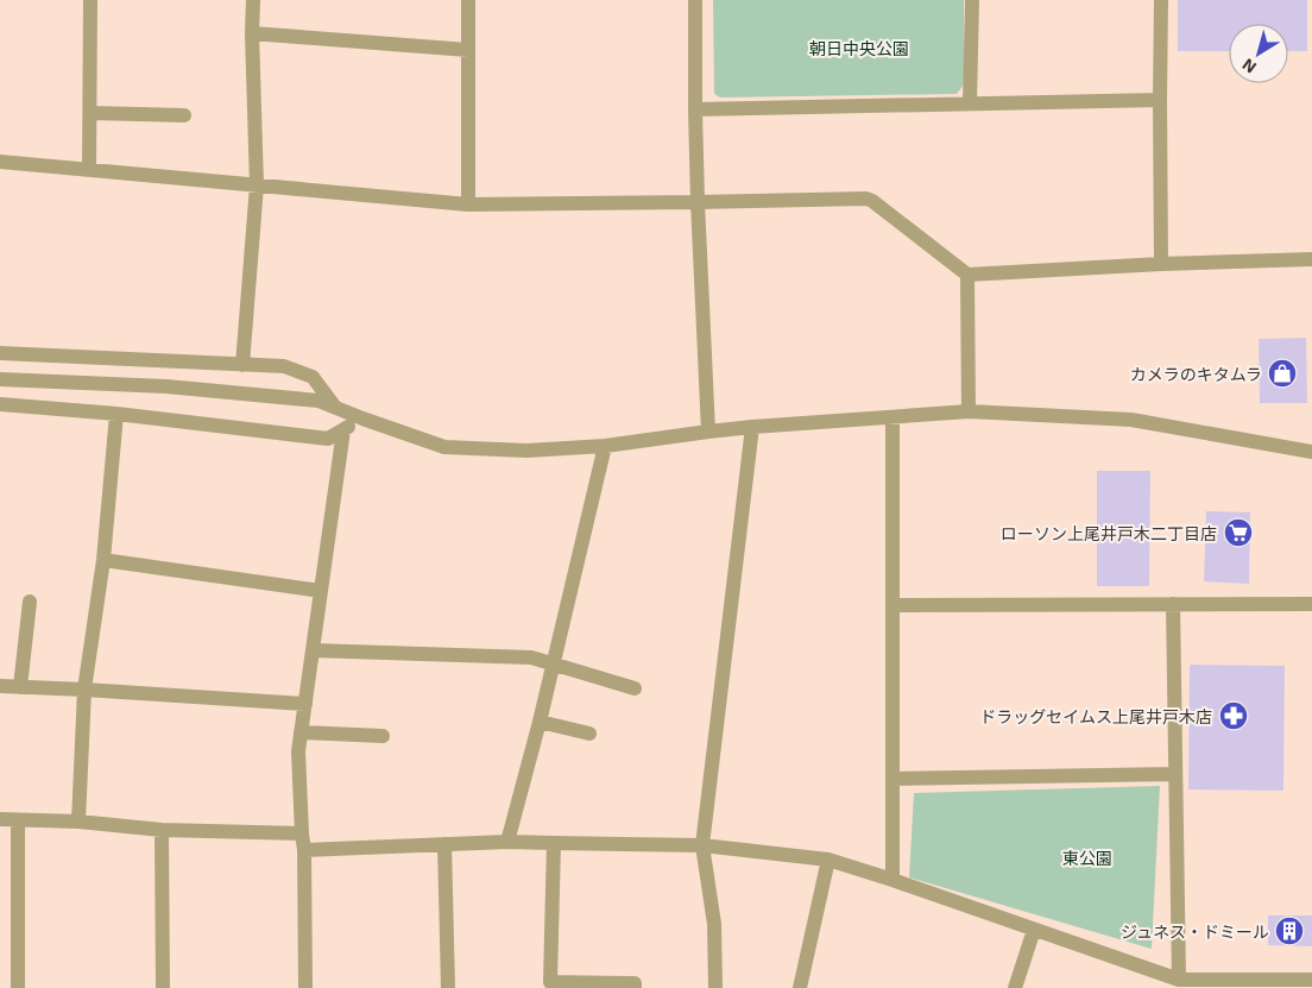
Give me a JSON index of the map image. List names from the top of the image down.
{
  "parks": ["朝日中央公園", "東公園"],
  "places": {
    "shop": ["カメラのキタムラ"],
    "supermarket": ["ローソン上尾井戸木二丁目店"],
    "pharmacy": ["ドラッグセイムス上尾井戸木店"],
    "building": ["ジュネス・ドミール"]
  },
  "north": "bottom left"
}
